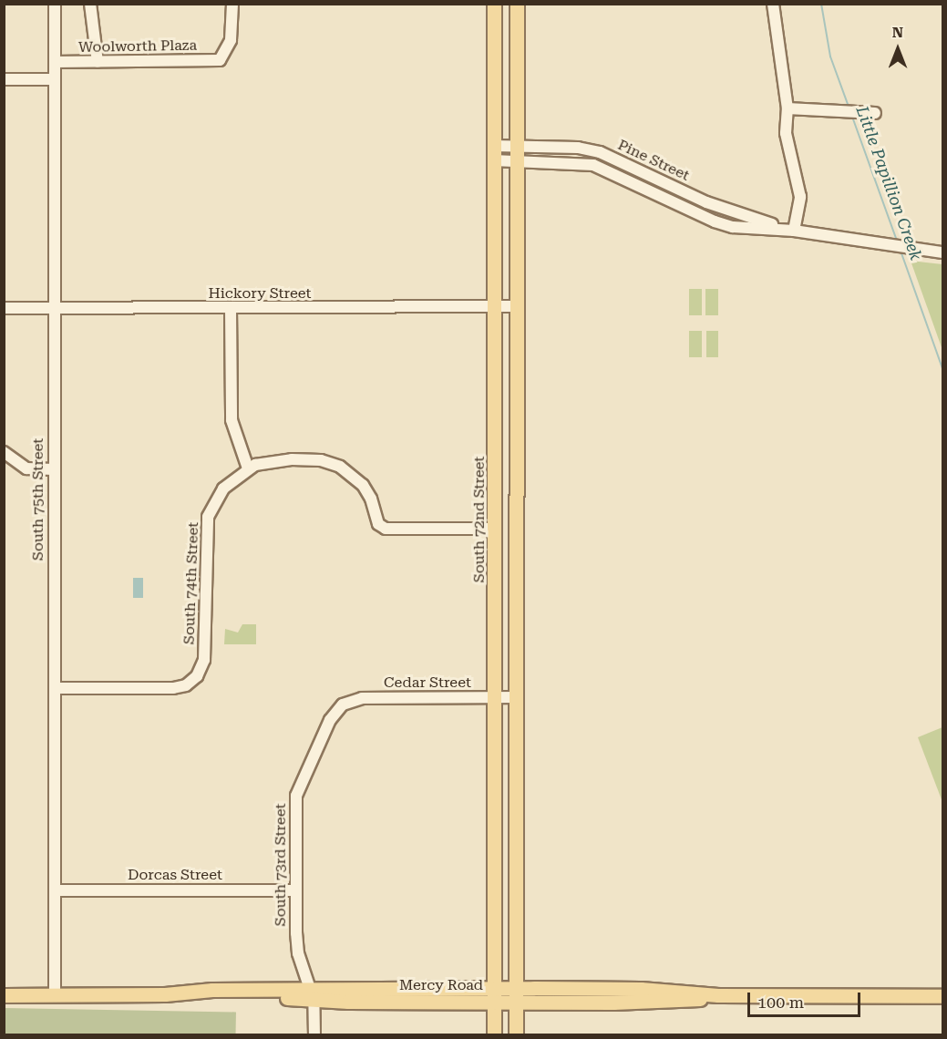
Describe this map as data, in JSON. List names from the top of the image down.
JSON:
{
  "streets": {
    "main road": ["South 72nd Street", "Mercy Road"],
    "street": [
      "Woolworth Plaza",
      "Pine Street",
      "Hickory Street",
      "South 75th Street",
      "South 74th Street",
      "Cedar Street",
      "South 73rd Street",
      "Dorcas Street"
    ]
  },
  "crossings": [
    ["Woolworth Plaza", "South 75th Street"],
    ["Pine Street", "South 72nd Street"],
    ["Hickory Street", "South 75th Street"],
    ["Hickory Street", "South 72nd Street"],
    ["South 75th Street", "South 74th Street"],
    ["South 75th Street", "Dorcas Street"],
    ["South 75th Street", "Mercy Road"],
    ["South 72nd Street", "Cedar Street"],
    ["South 72nd Street", "Mercy Road"],
    ["Cedar Street", "South 73rd Street"],
    ["South 73rd Street", "Dorcas Street"],
    ["South 73rd Street", "Mercy Road"]
  ],
  "water": ["Little Papillion Creek"],
  "scale_bar": "100 m",
  "north": "top"
}
